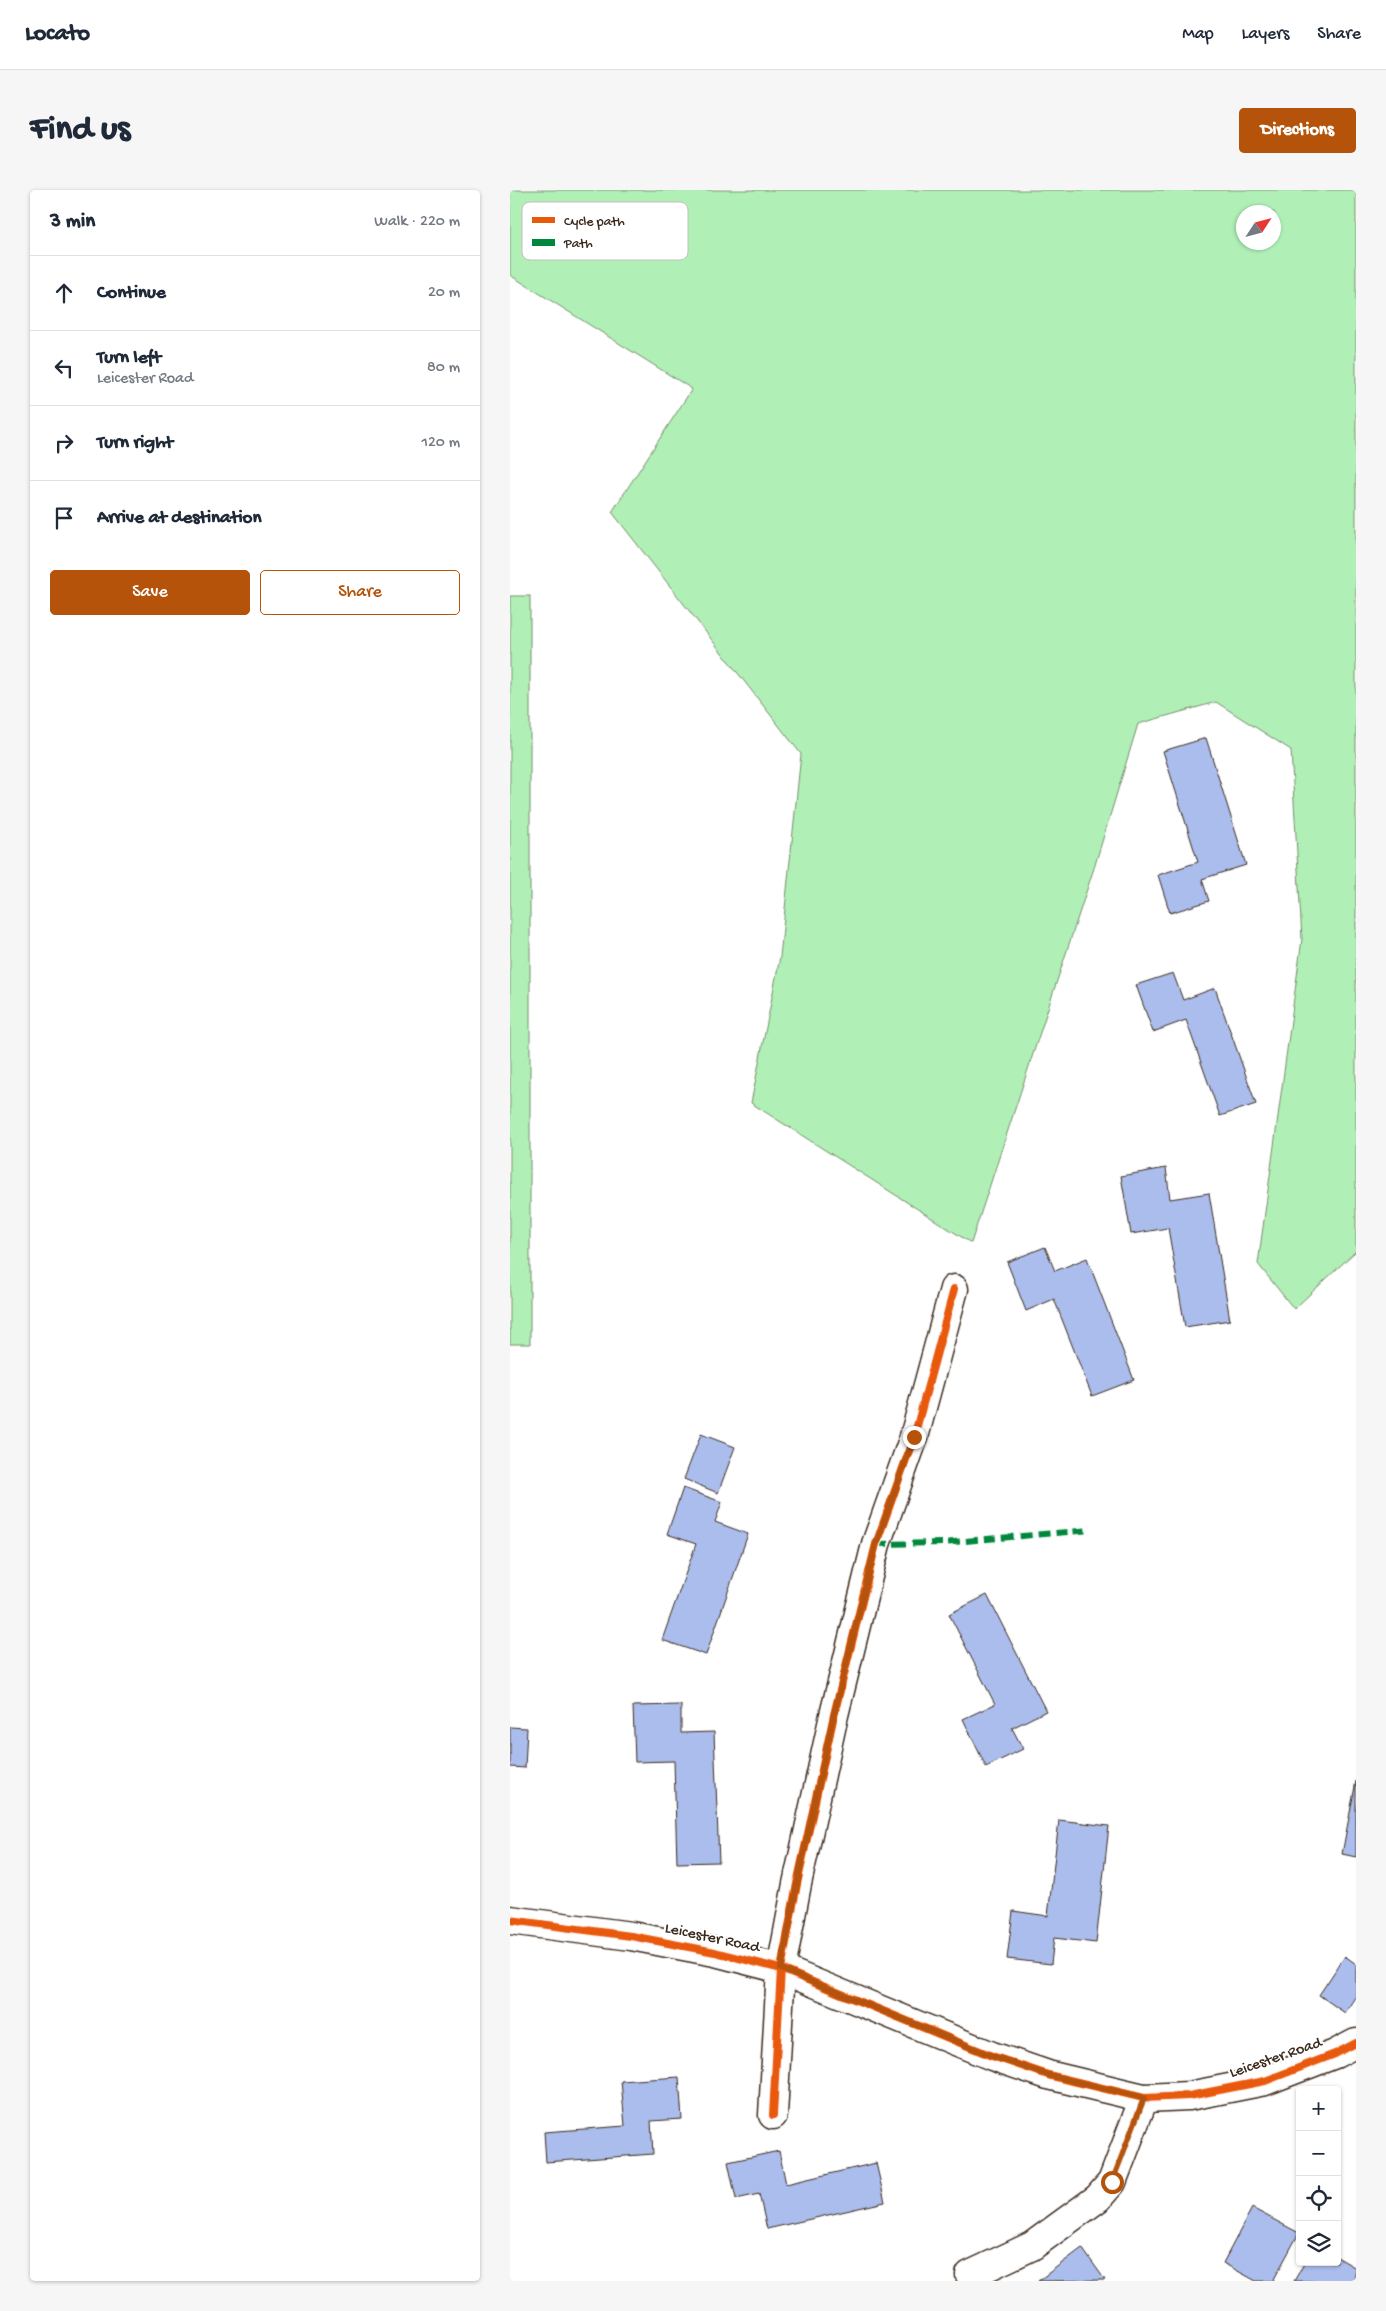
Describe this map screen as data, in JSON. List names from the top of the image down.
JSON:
{
  "streets": {
    "street": ["Leicester Road"]
  },
  "legend": ["Cycle path", "Path"],
  "north": "top right",
  "page": {
    "header": "Locato",
    "nav": ["Map", "Layers", "Share"],
    "buttons": [
      "Directions",
      ["Save", "Share"]
    ],
    "title": "Find us",
    "heading": ["3 min", "Walk · 220 m"],
    "list": [
      ["Continue", "20 m"],
      ["Turn left", "Leicester Road", "80 m"],
      ["Turn right", "120 m"],
      "Arrive at destination"
    ],
    "map_buttons": ["+", "−"]
  }
}
